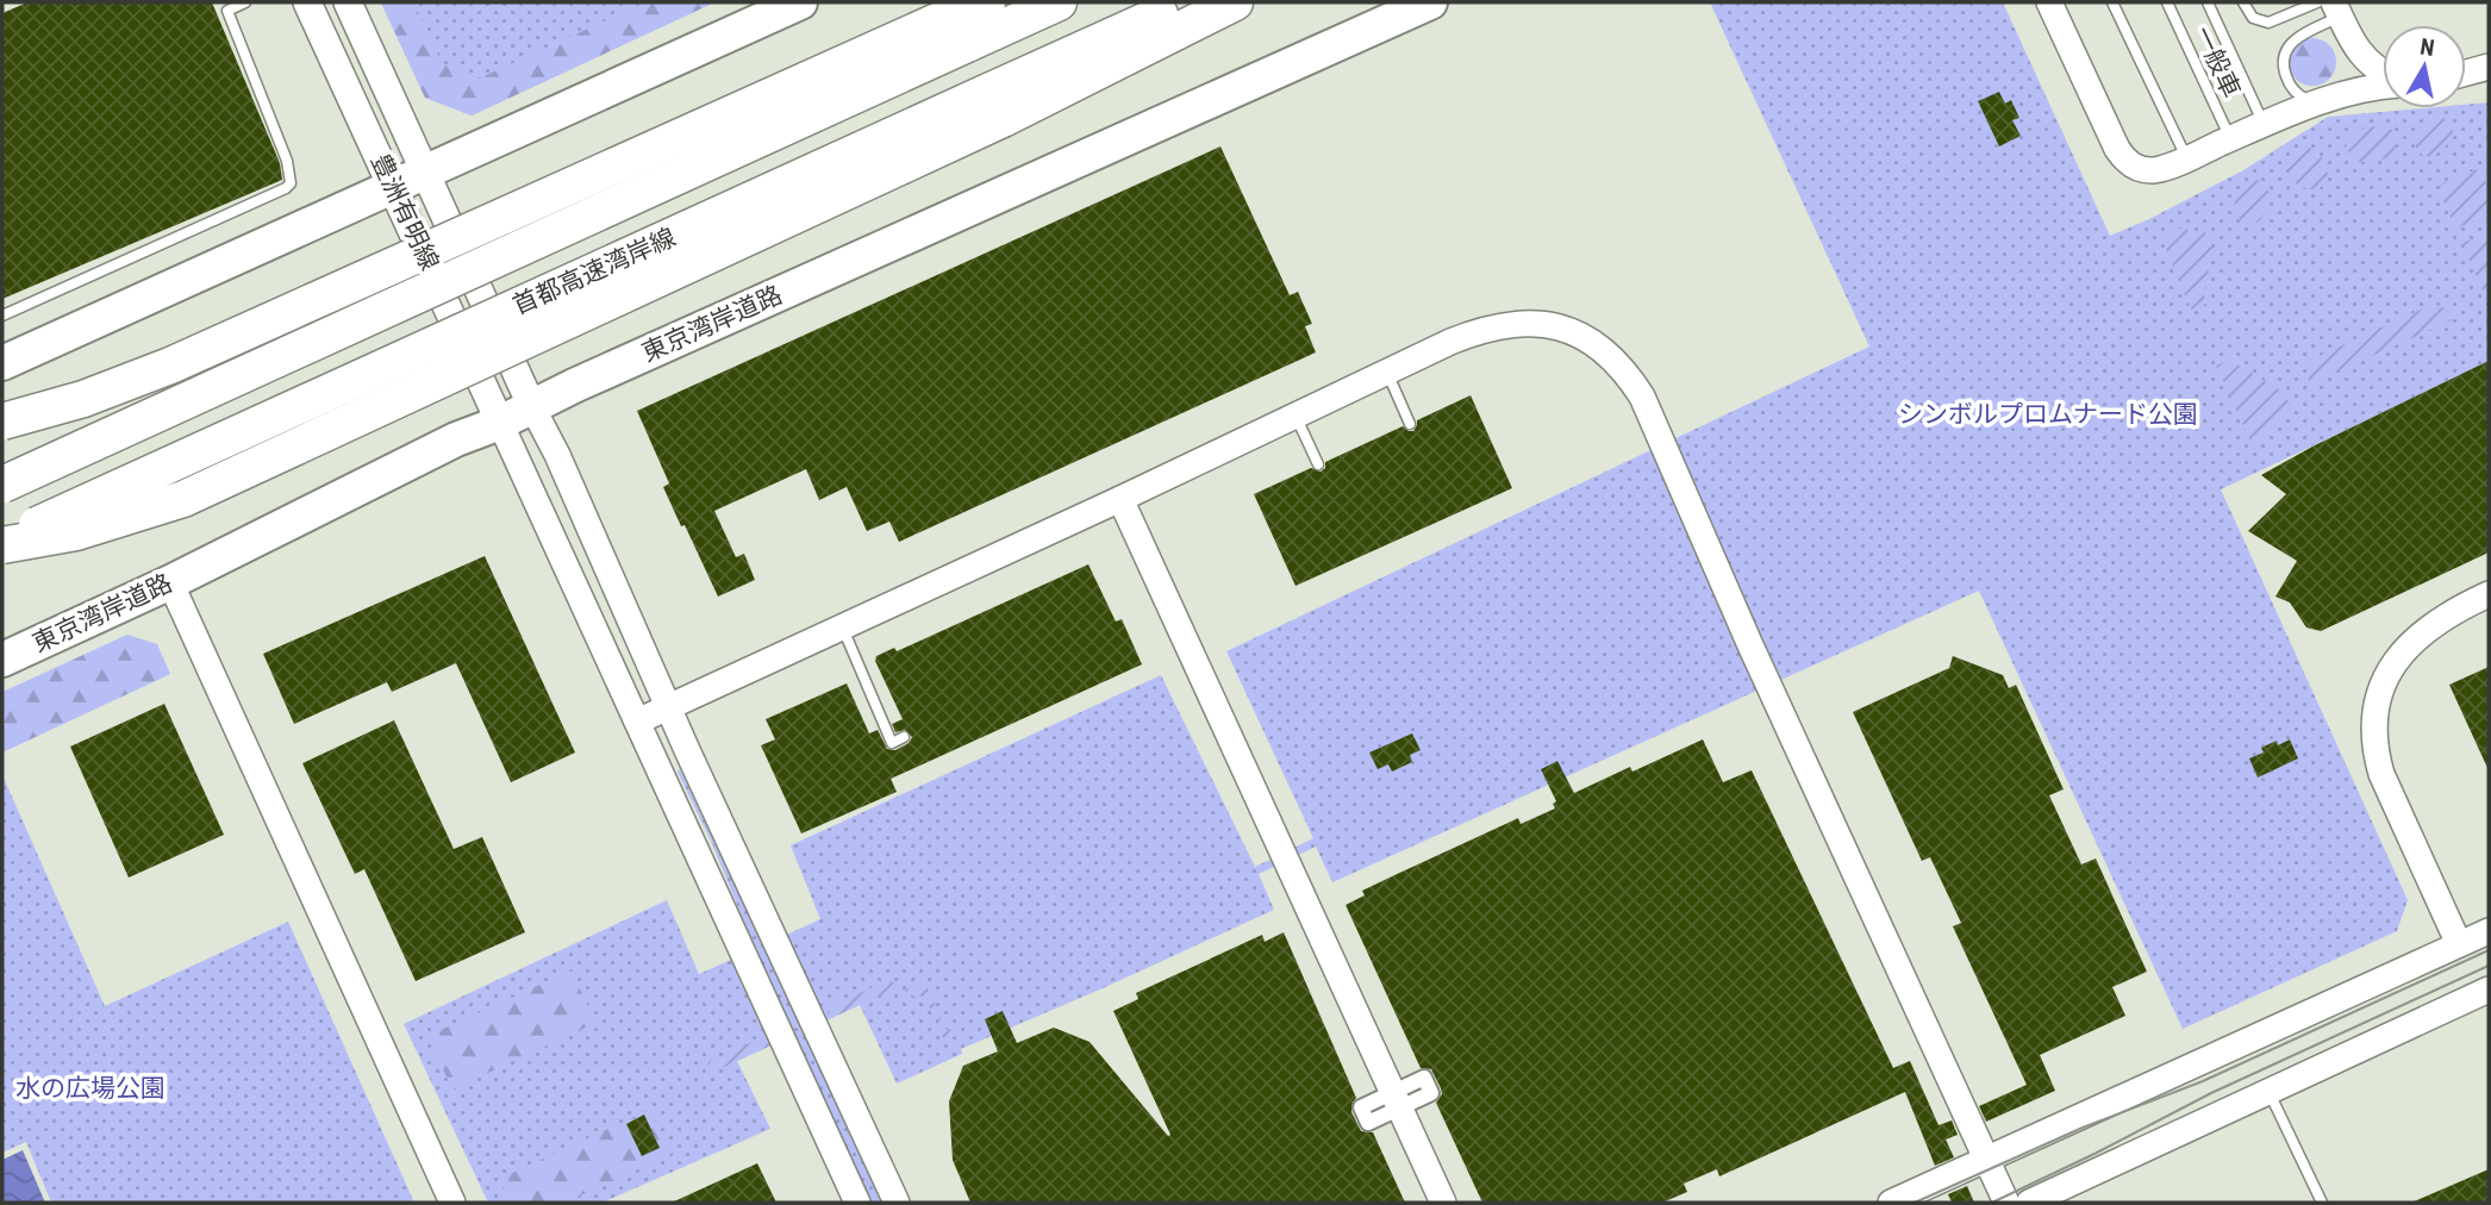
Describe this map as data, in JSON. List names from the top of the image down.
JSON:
{
  "streets": {
    "highway": ["首都高速湾岸線", "東京湾岸道路"],
    "main road": ["豊洲有明線"],
    "lane": ["一般車"]
  },
  "crossings": [
    ["豊洲有明線", "東京湾岸道路"]
  ],
  "parks": ["シンボルプロムナード公園", "水の広場公園"],
  "north": "top"
}
